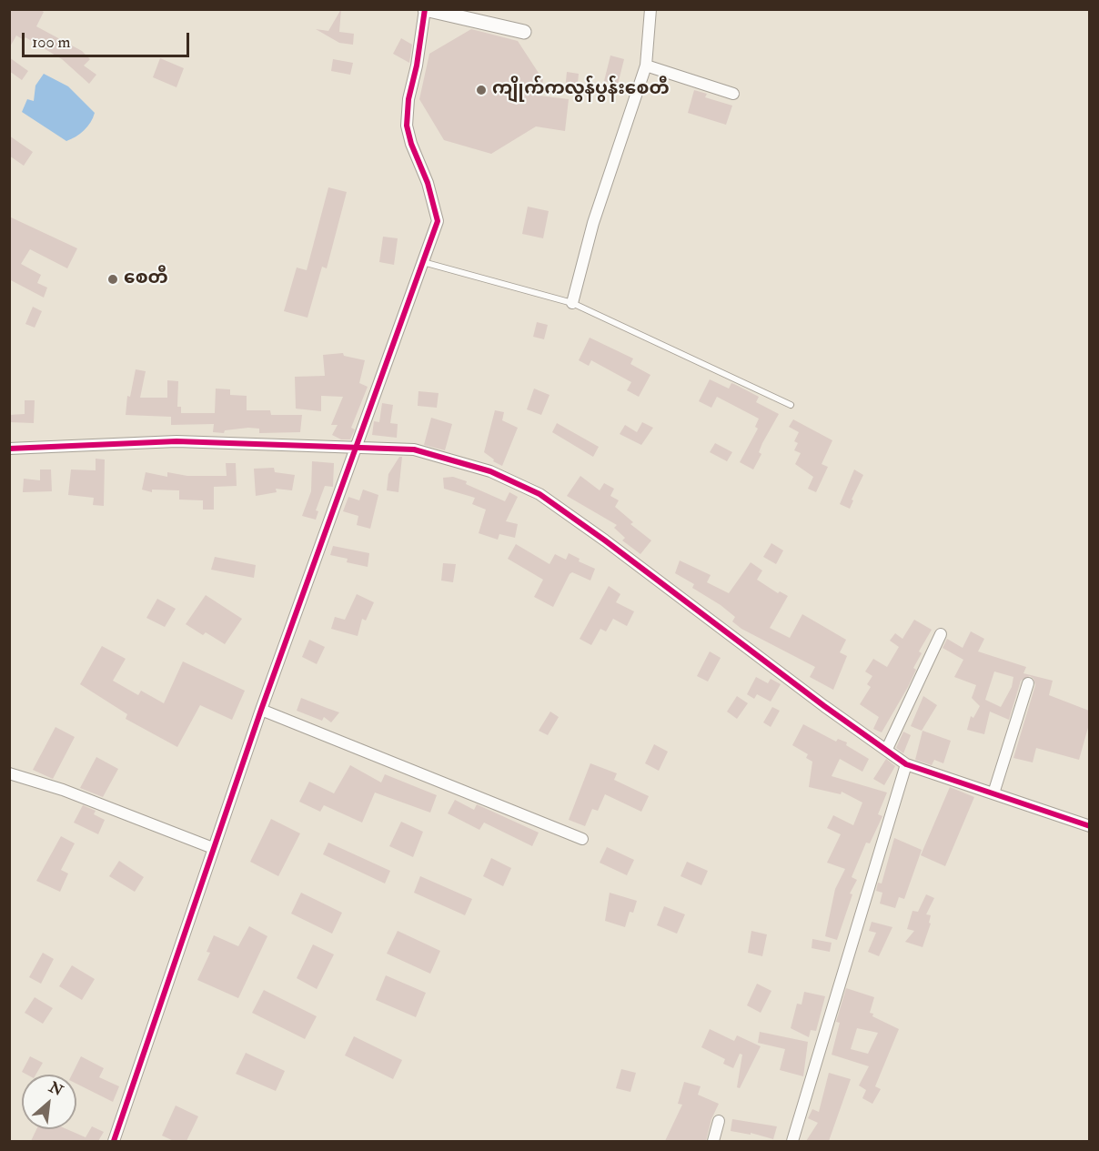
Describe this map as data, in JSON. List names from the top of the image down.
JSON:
{
  "places": ["ကျိုက်ကလွန်ပွန်းစေတီ", "စေတီ"],
  "scale_bar": "100 m",
  "north": "top right"
}
